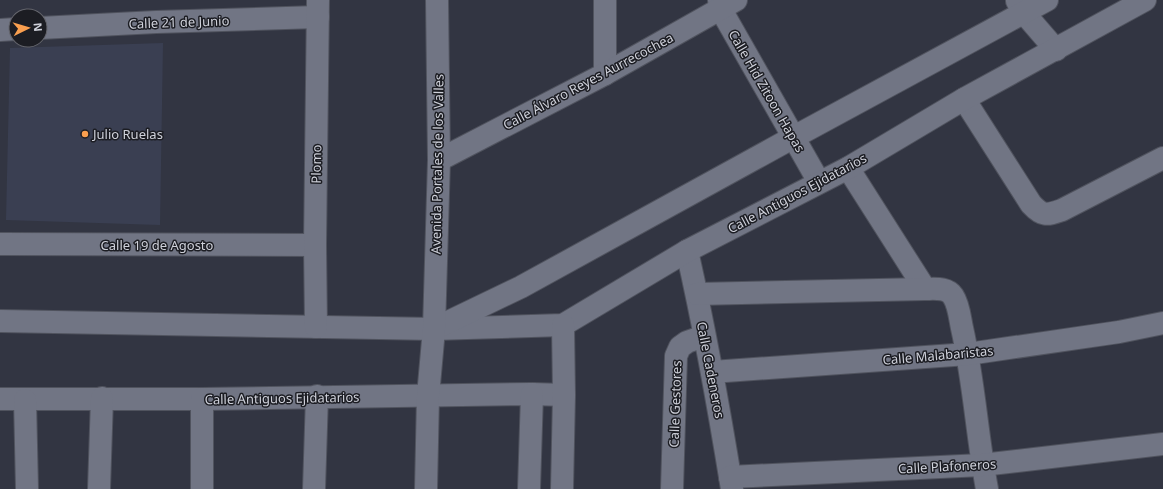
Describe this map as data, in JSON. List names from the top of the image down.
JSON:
{
  "streets": {
    "street": [
      "Calle 21 de Junio",
      "Calle Álvaro Reyes Aurrecochea",
      "Calle Hid Zitoon Hapas",
      "Plomo",
      "Avenida Portales de los Valles",
      "Calle Antiguos Ejidatarios",
      "Calle 19 de Agosto",
      "Calle Malabaristas",
      "Calle Cadeneros",
      "Calle Gestores",
      "Calle Plafoneros"
    ]
  },
  "crossings": [
    ["Calle 21 de Junio", "Plomo"],
    ["Calle Álvaro Reyes Aurrecochea", "Calle Hid Zitoon Hapas"],
    ["Calle Álvaro Reyes Aurrecochea", "Avenida Portales de los Valles"],
    ["Calle Hid Zitoon Hapas", "Calle Antiguos Ejidatarios"],
    ["Plomo", "Calle Antiguos Ejidatarios"],
    ["Plomo", "Calle 19 de Agosto"],
    ["Avenida Portales de los Valles", "Calle Antiguos Ejidatarios"],
    ["Calle Antiguos Ejidatarios", "Calle Cadeneros"],
    ["Calle Malabaristas", "Calle Cadeneros"],
    ["Calle Cadeneros", "Calle Gestores"],
    ["Calle Cadeneros", "Calle Plafoneros"]
  ],
  "places": ["Julio Ruelas"],
  "north": "right"
}
